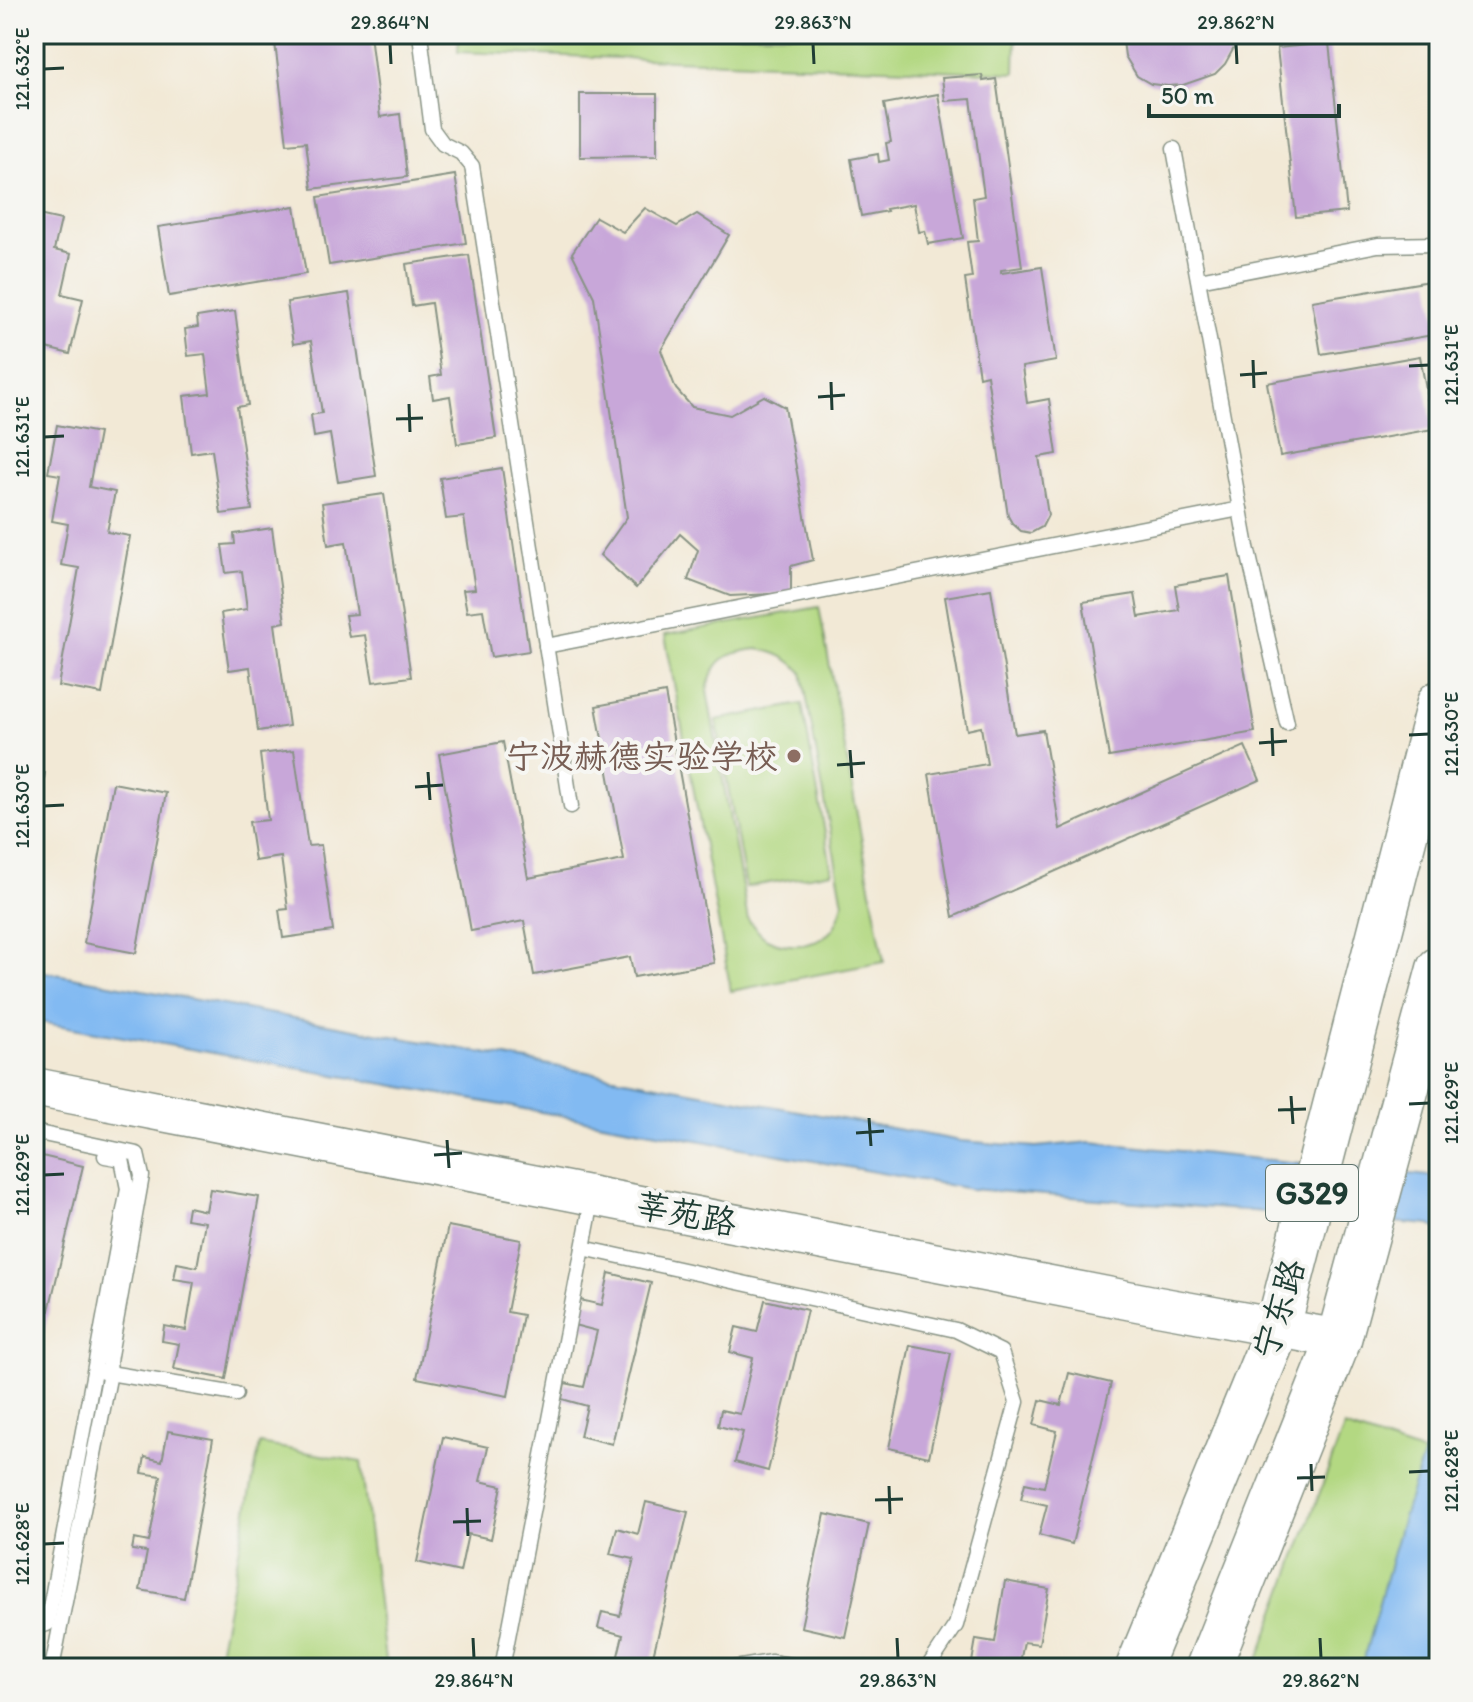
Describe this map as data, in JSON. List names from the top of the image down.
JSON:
{
  "streets": {
    "main road": ["G329", "宁东路"],
    "street": ["莘苑路"]
  },
  "crossings": [
    ["莘苑路", "宁东路"]
  ],
  "places": ["宁波赫德实验学校"],
  "scale_bar": "50 m",
  "coordinates": [
    "29.864°N",
    "29.863°N",
    "29.862°N",
    "121.632°E",
    "121.631°E",
    "121.630°E",
    "121.629°E",
    "121.628°E"
  ]
}
